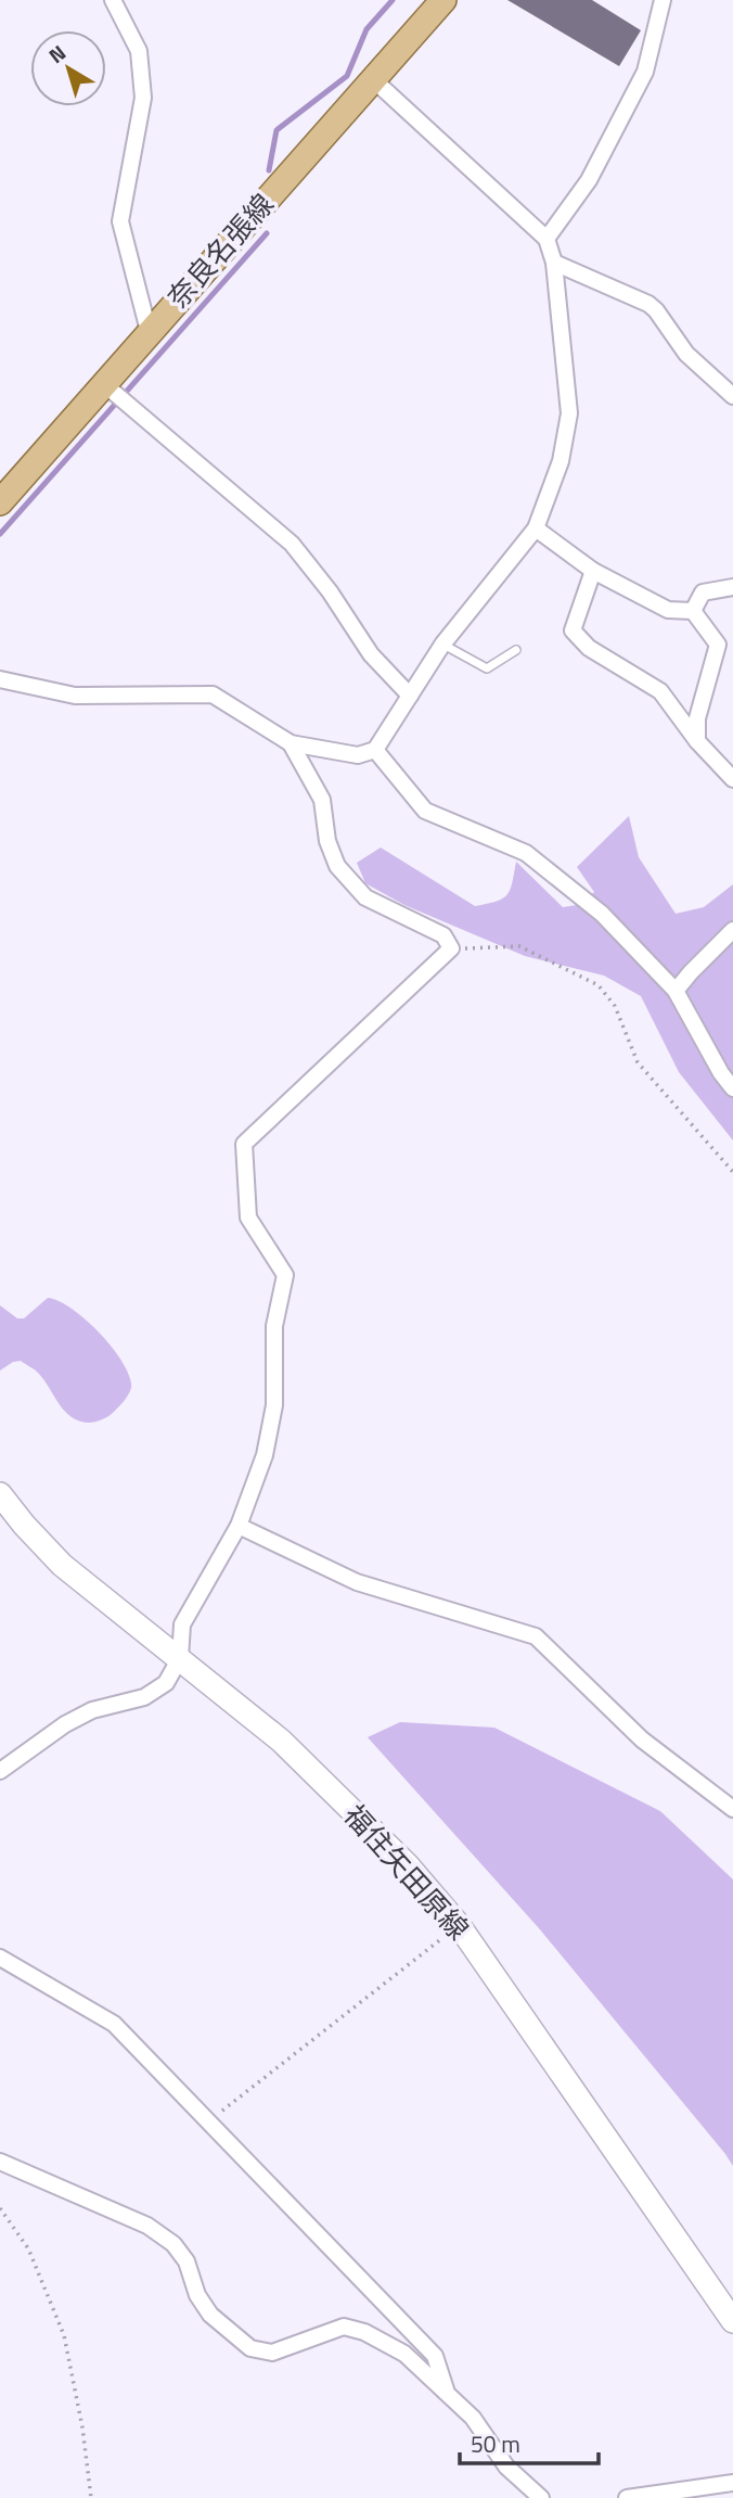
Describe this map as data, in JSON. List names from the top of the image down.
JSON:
{
  "streets": {
    "main road": ["奈良名張線", "福住矢田原線"]
  },
  "scale_bar": "50 m",
  "north": "top left"
}
